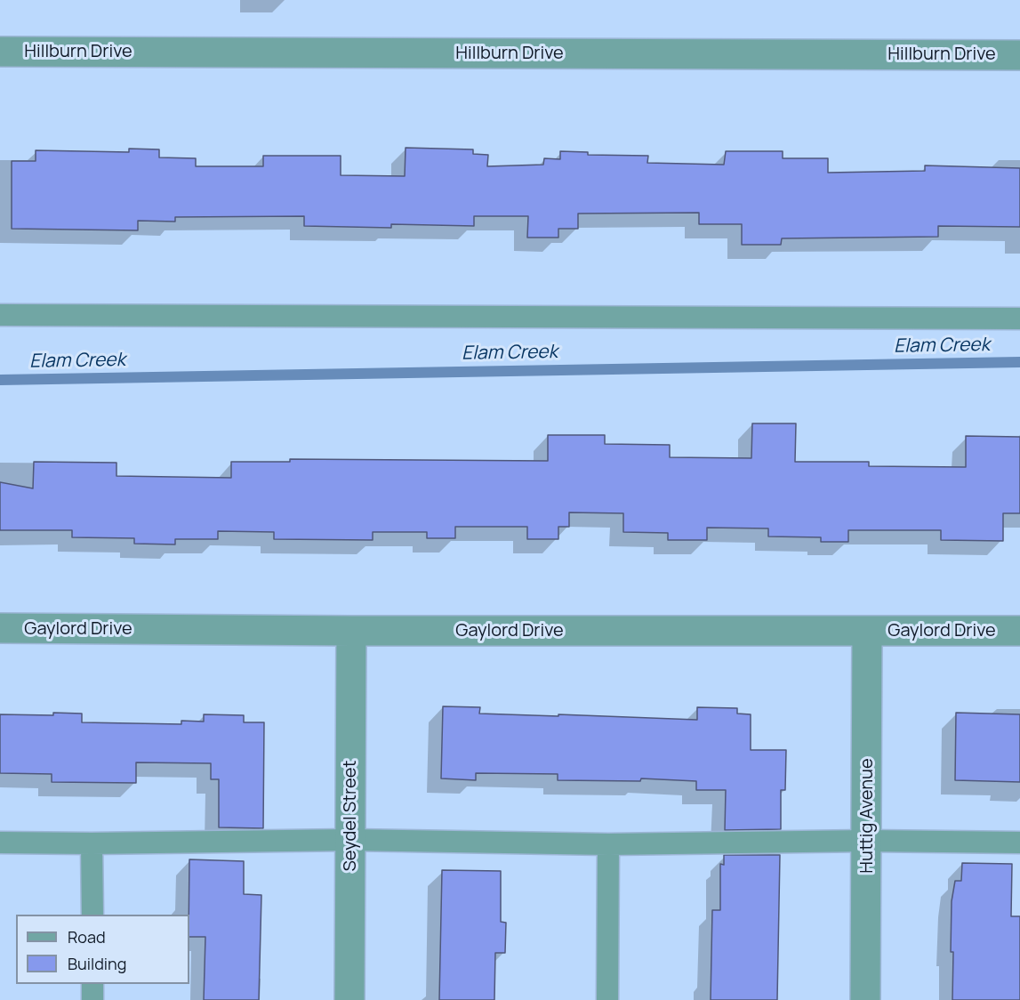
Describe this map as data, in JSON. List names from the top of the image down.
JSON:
{
  "streets": {
    "street": [
      "Hillburn Drive",
      "Gaylord Drive",
      "Seydel Street",
      "Huttig Avenue"
    ]
  },
  "crossings": [
    ["Gaylord Drive", "Seydel Street"],
    ["Gaylord Drive", "Huttig Avenue"]
  ],
  "water": ["Elam Creek"],
  "legend": ["Road", "Building"]
}
